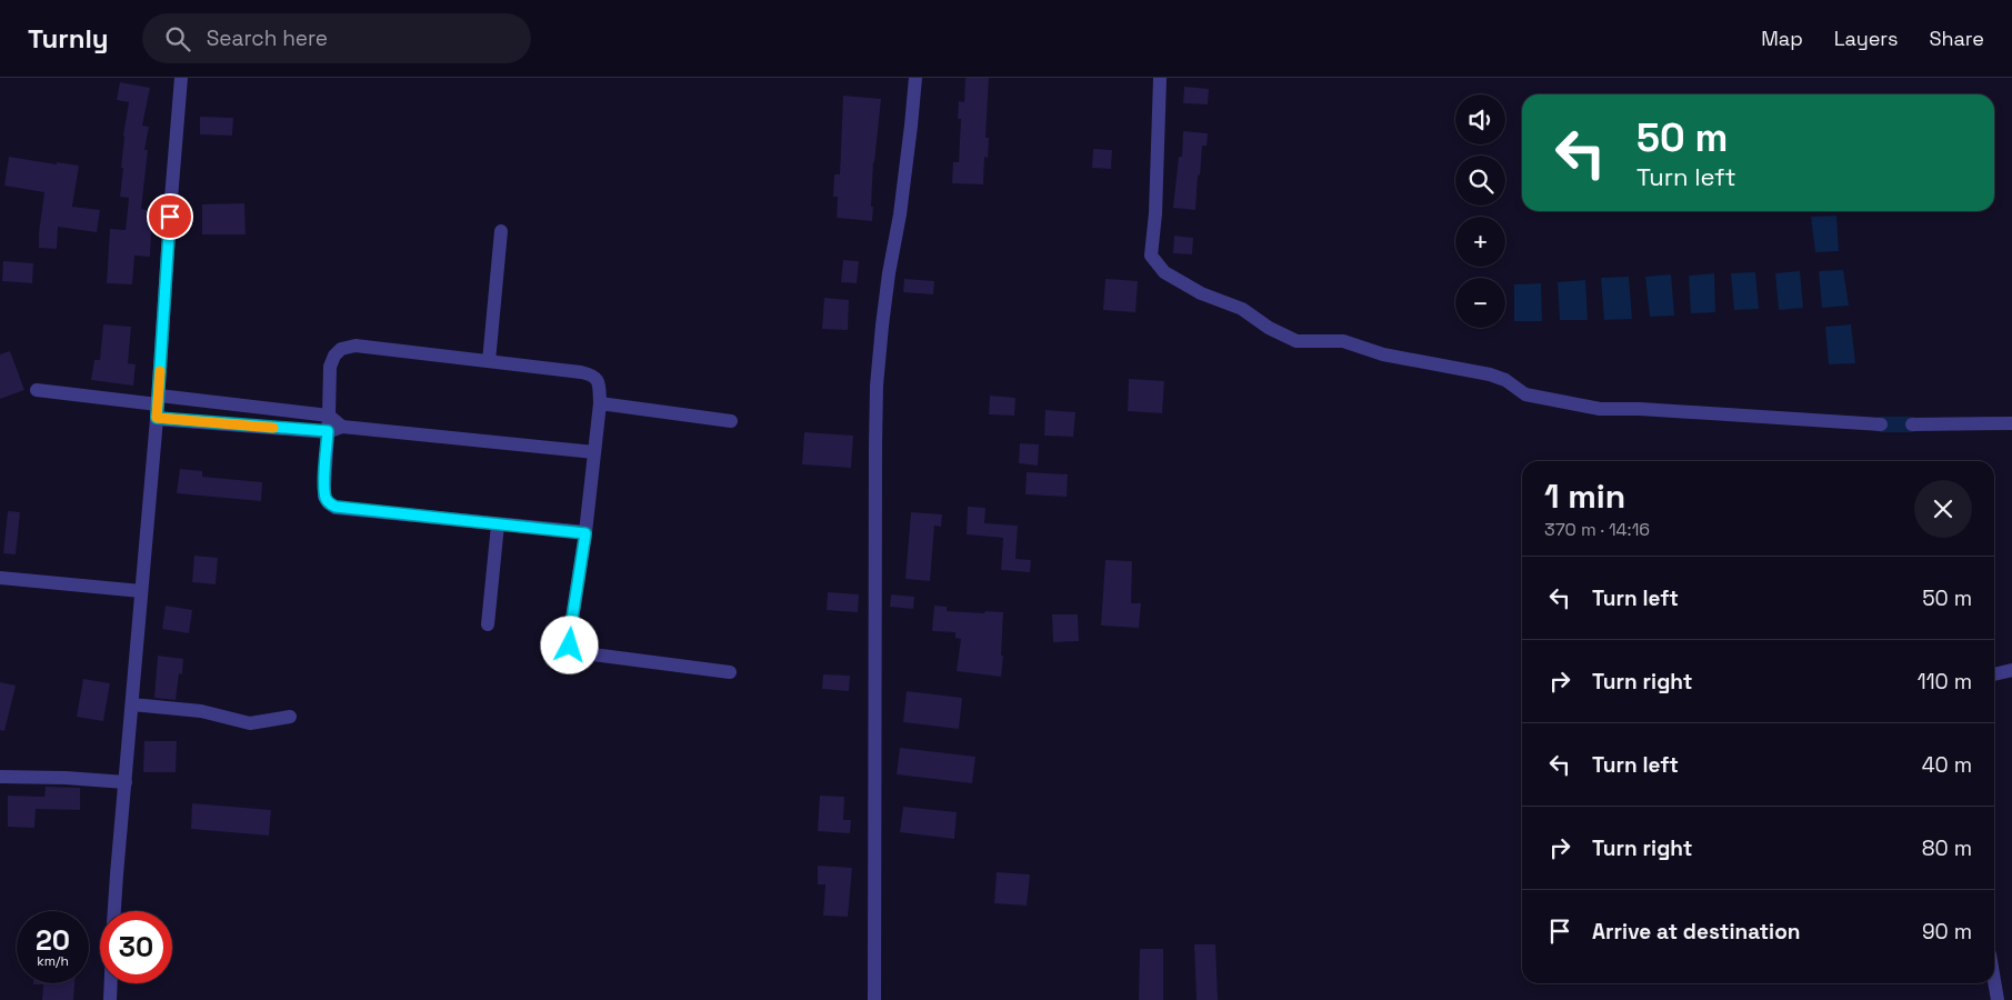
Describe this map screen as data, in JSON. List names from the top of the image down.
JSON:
{
  "page": {
    "header": "Turnly",
    "search": "Search here",
    "nav": ["Map", "Layers", "Share"],
    "map_buttons": ["+", "−"],
    "turn": ["50 m", "Turn left"],
    "heading": ["1 min", "370 m · 14:16"],
    "list": [
      {
        "name": "Turn left",
        "value": "50 m"
      },
      {
        "name": "Turn right",
        "value": "110 m"
      },
      {
        "name": "Turn left",
        "value": "40 m"
      },
      {
        "name": "Turn right",
        "value": "80 m"
      },
      {
        "name": "Arrive at destination",
        "value": "90 m"
      }
    ],
    "speed": "20 km/h",
    "limit": "30"
  }
}
